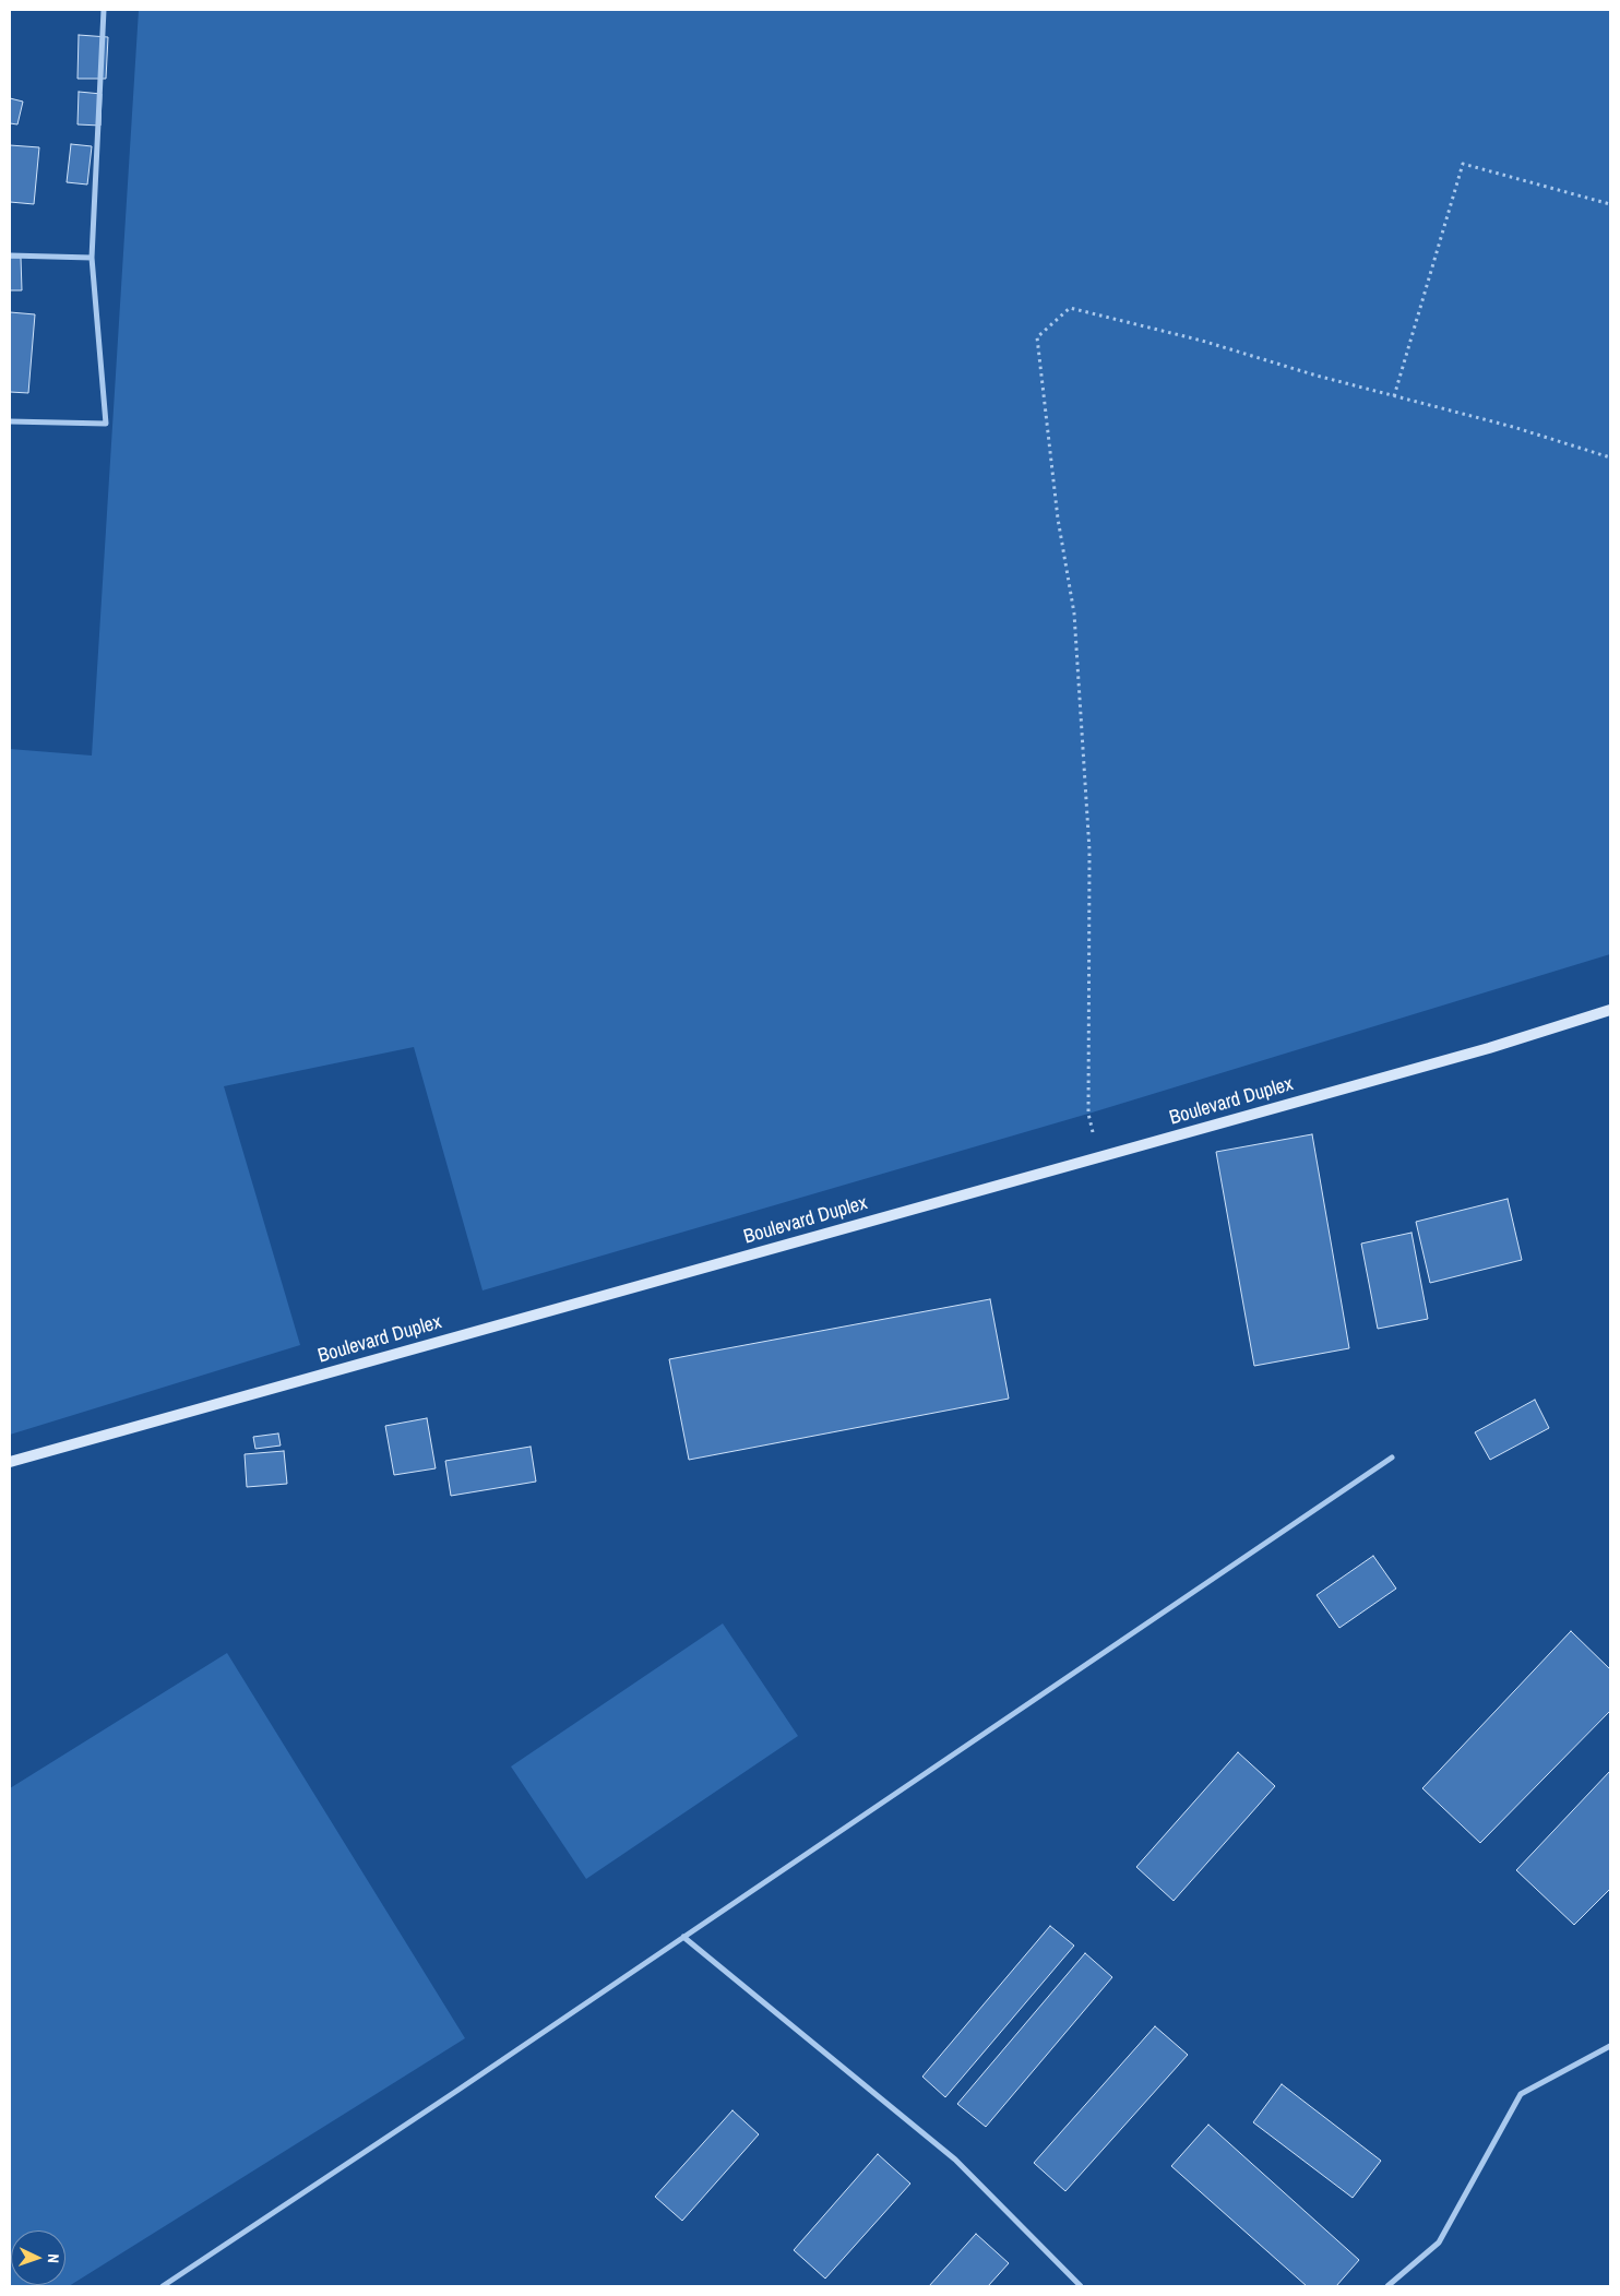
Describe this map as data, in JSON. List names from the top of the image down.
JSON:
{
  "streets": {
    "main road": ["Boulevard Duplex"]
  },
  "north": "right"
}
